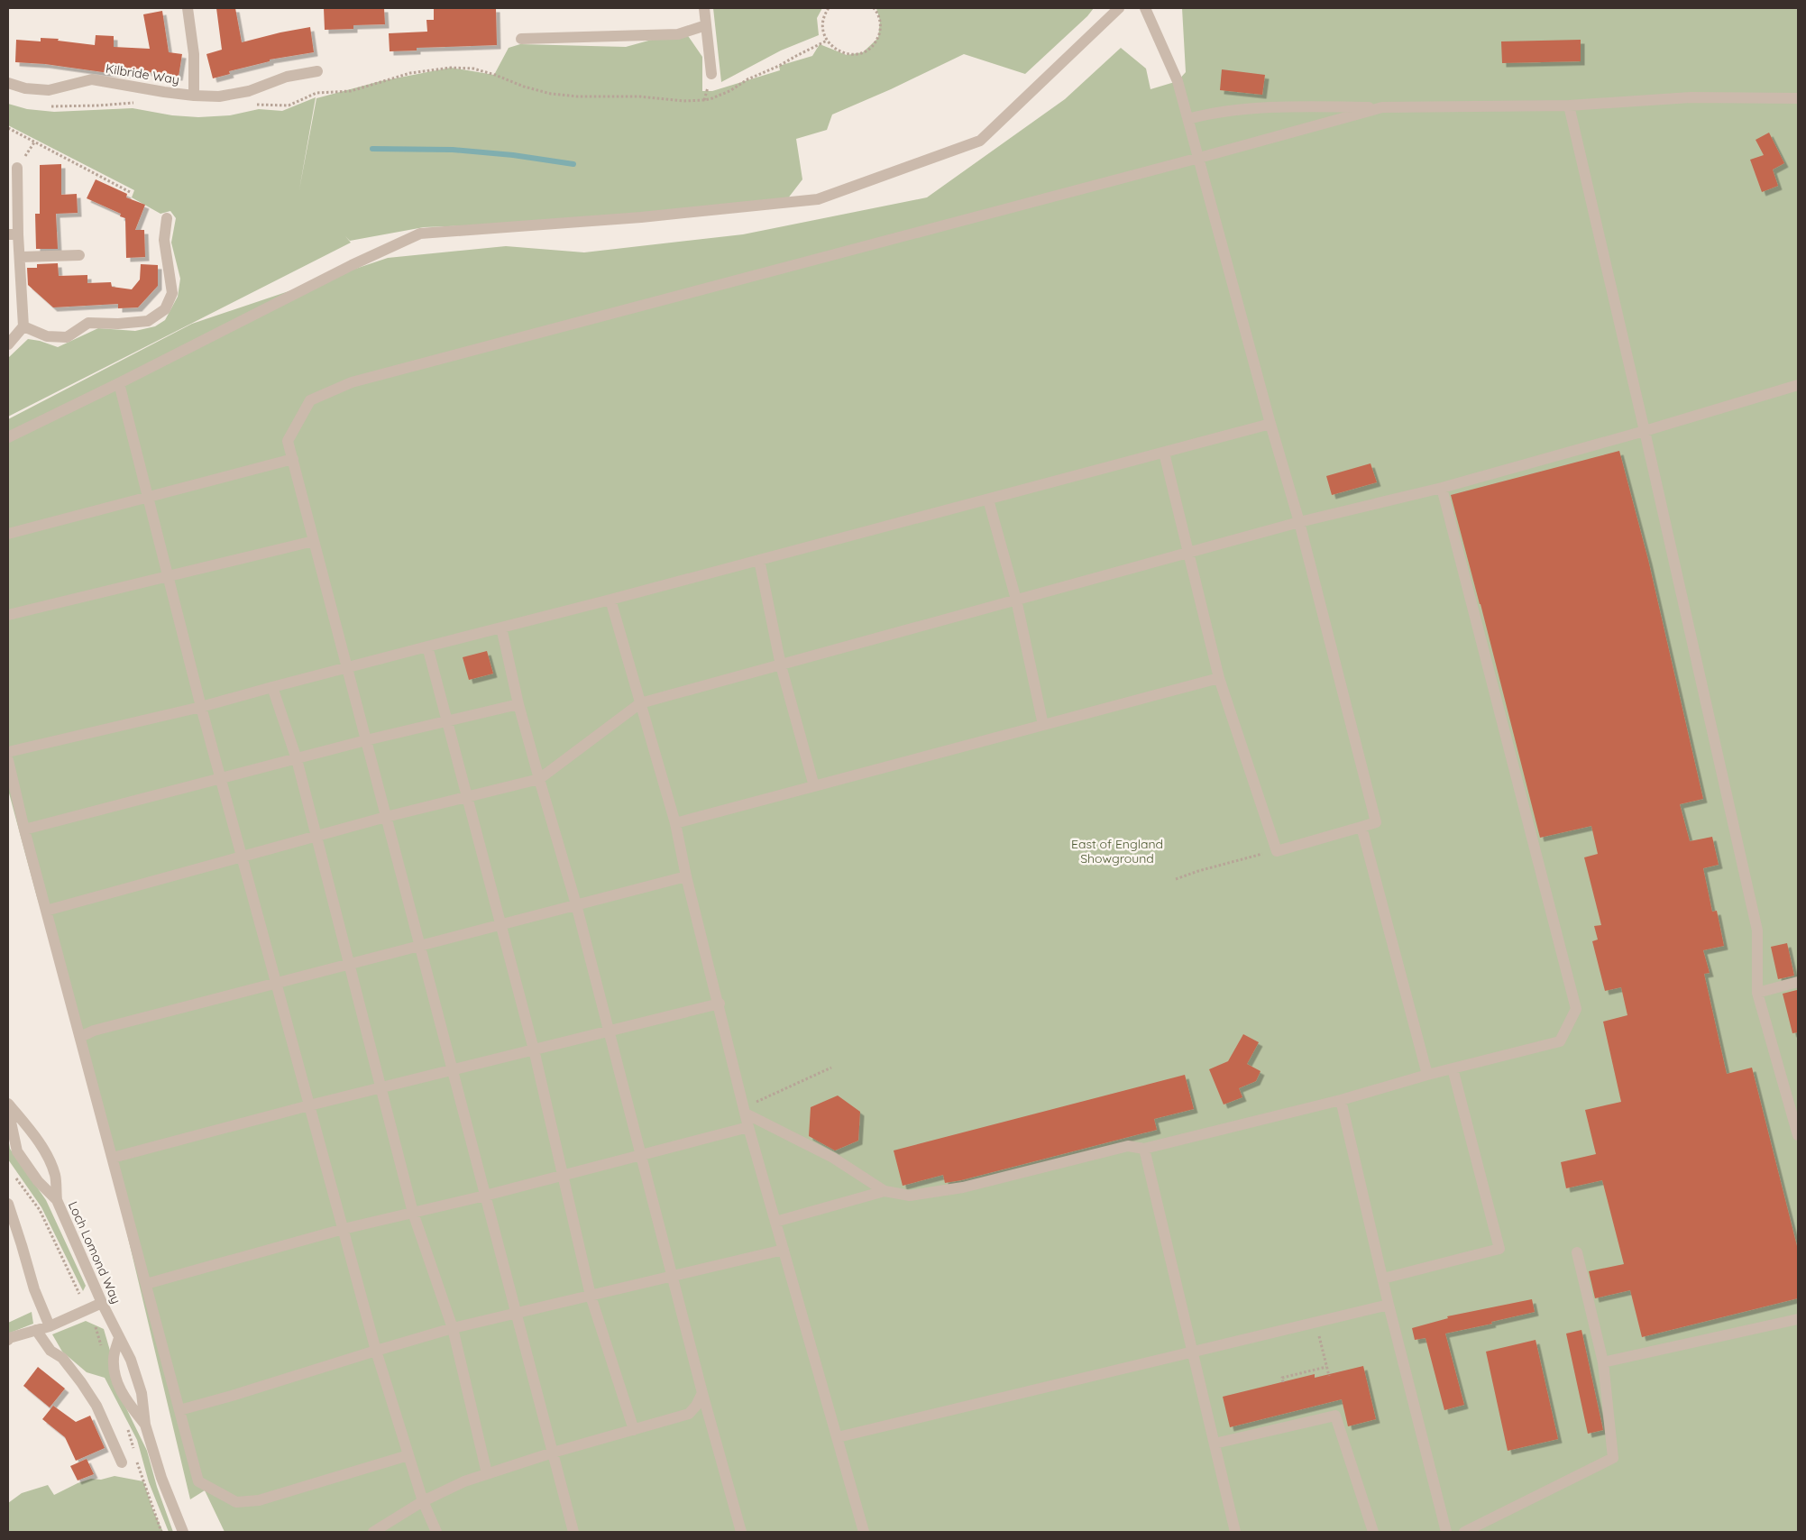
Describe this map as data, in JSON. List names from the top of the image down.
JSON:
{
  "streets": {
    "street": ["Kilbride Way", "Loch Lomond Way"]
  },
  "parks": ["East of England Showground"]
}
